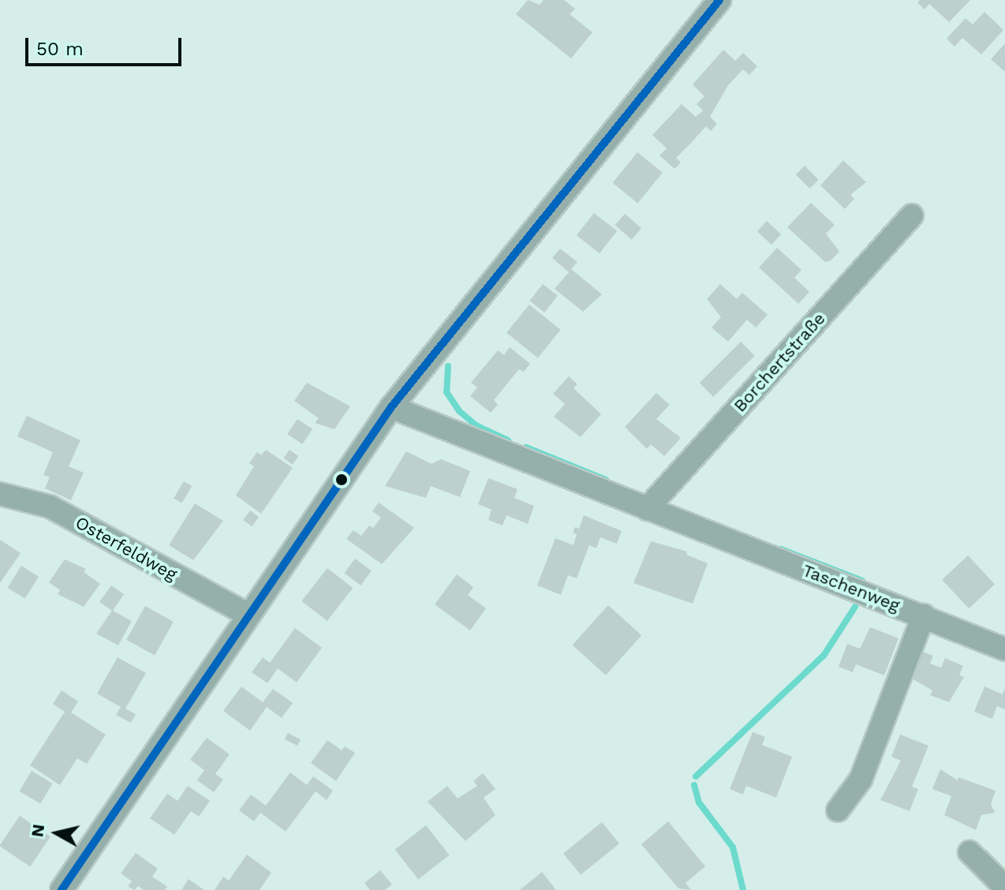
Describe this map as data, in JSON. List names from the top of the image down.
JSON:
{
  "streets": {
    "street": ["Borchertstraße", "Osterfeldweg", "Taschenweg"]
  },
  "crossings": [
    ["Borchertstraße", "Taschenweg"]
  ],
  "scale_bar": "50 m",
  "north": "left"
}
